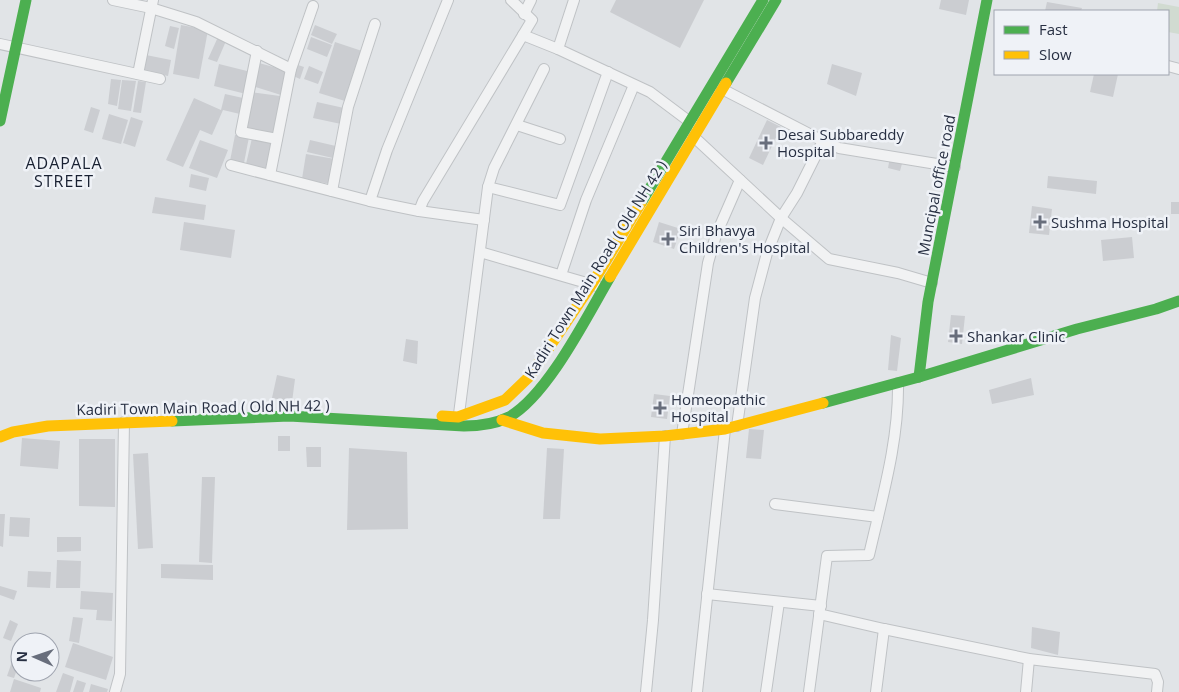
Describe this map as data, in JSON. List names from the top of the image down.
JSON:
{
  "streets": {
    "main road": ["Muncipal office road", "Kadiri Town Main Road ( Old NH 42 )"]
  },
  "districts": ["ADAPALA STREET"],
  "places": {
    "health": [
      "Desai Subbareddy Hospital",
      "Sushma Hospital",
      "Siri Bhavya Children's Hospital",
      "Shankar Clinic",
      "Homeopathic Hospital"
    ]
  },
  "legend": ["Fast", "Slow"],
  "north": "left"
}
